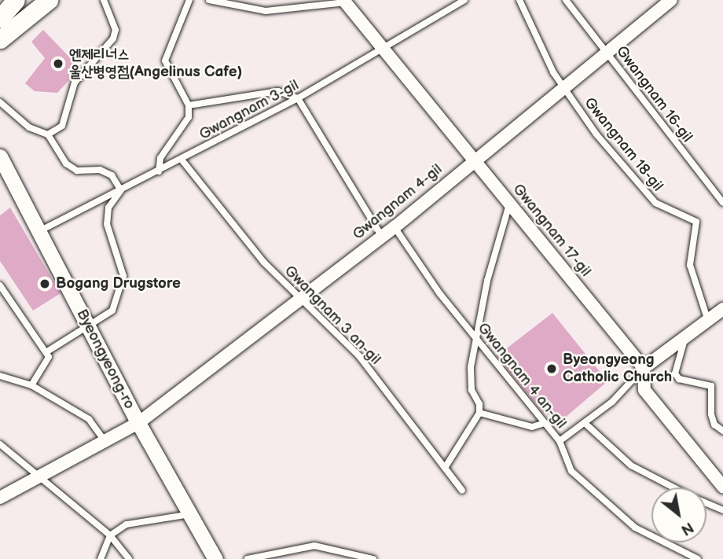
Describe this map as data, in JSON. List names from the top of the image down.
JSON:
{
  "streets": {
    "street": ["Gwangnam 4-gil", "Gwangnam 17-gil", "Byeongyeong-ro"],
    "lane": [
      "Gwangnam 16-gil",
      "Gwangnam 3-gil",
      "Gwangnam 18-gil",
      "Gwangnam 3 an-gil",
      "Gwangnam 4 an-gil"
    ]
  },
  "crossings": [
    ["Gwangnam 16-gil", "Gwangnam 4-gil"],
    ["Gwangnam 3-gil", "Gwangnam 17-gil"],
    ["Gwangnam 3-gil", "Gwangnam 3 an-gil"],
    ["Gwangnam 3-gil", "Byeongyeong-ro"],
    ["Gwangnam 18-gil", "Gwangnam 4-gil"],
    ["Gwangnam 4-gil", "Gwangnam 17-gil"],
    ["Gwangnam 4-gil", "Gwangnam 3 an-gil"],
    ["Gwangnam 4-gil", "Byeongyeong-ro"],
    ["Gwangnam 4-gil", "Gwangnam 4 an-gil"]
  ],
  "places": ["엔제리너스 울산병영점(Angelinus Cafe)", "Bogang Drugstore", "Byeongyeong Catholic Church"],
  "north": "bottom right"
}
